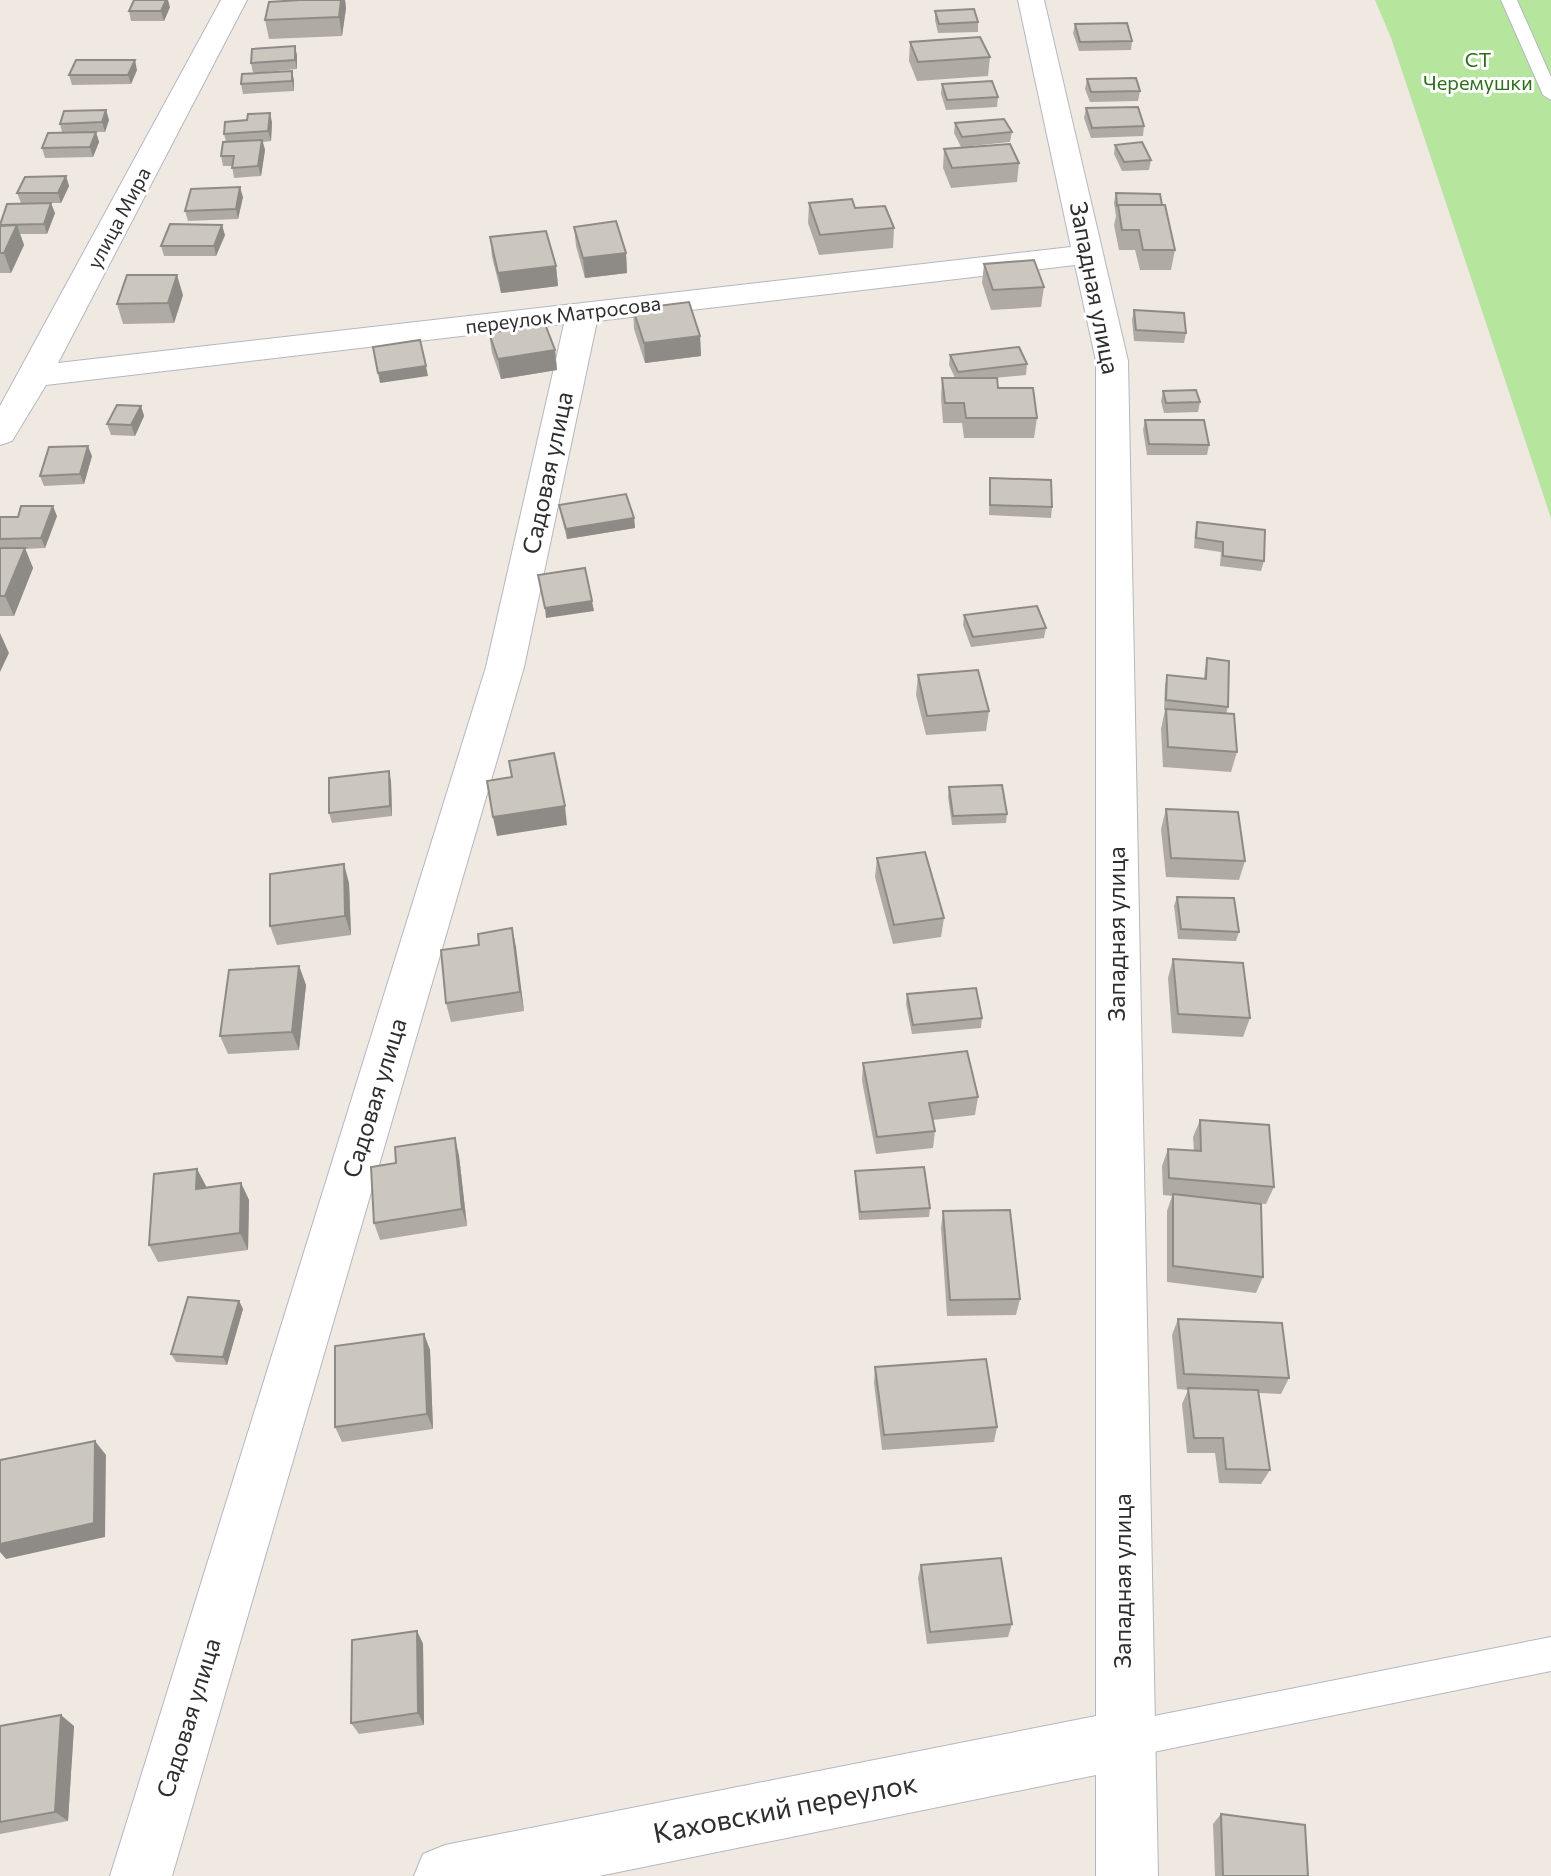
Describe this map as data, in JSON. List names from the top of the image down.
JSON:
{
  "streets": {
    "street": [
      "улица Мира",
      "Западная улица",
      "переулок Матросова",
      "Садовая улица",
      "Каховский переулок"
    ]
  },
  "crossings": [
    ["улица Мира", "переулок Матросова"],
    ["Западная улица", "переулок Матросова"],
    ["Западная улица", "Каховский переулок"],
    ["переулок Матросова", "Садовая улица"]
  ],
  "parks": ["СТ Черемушки"]
}
